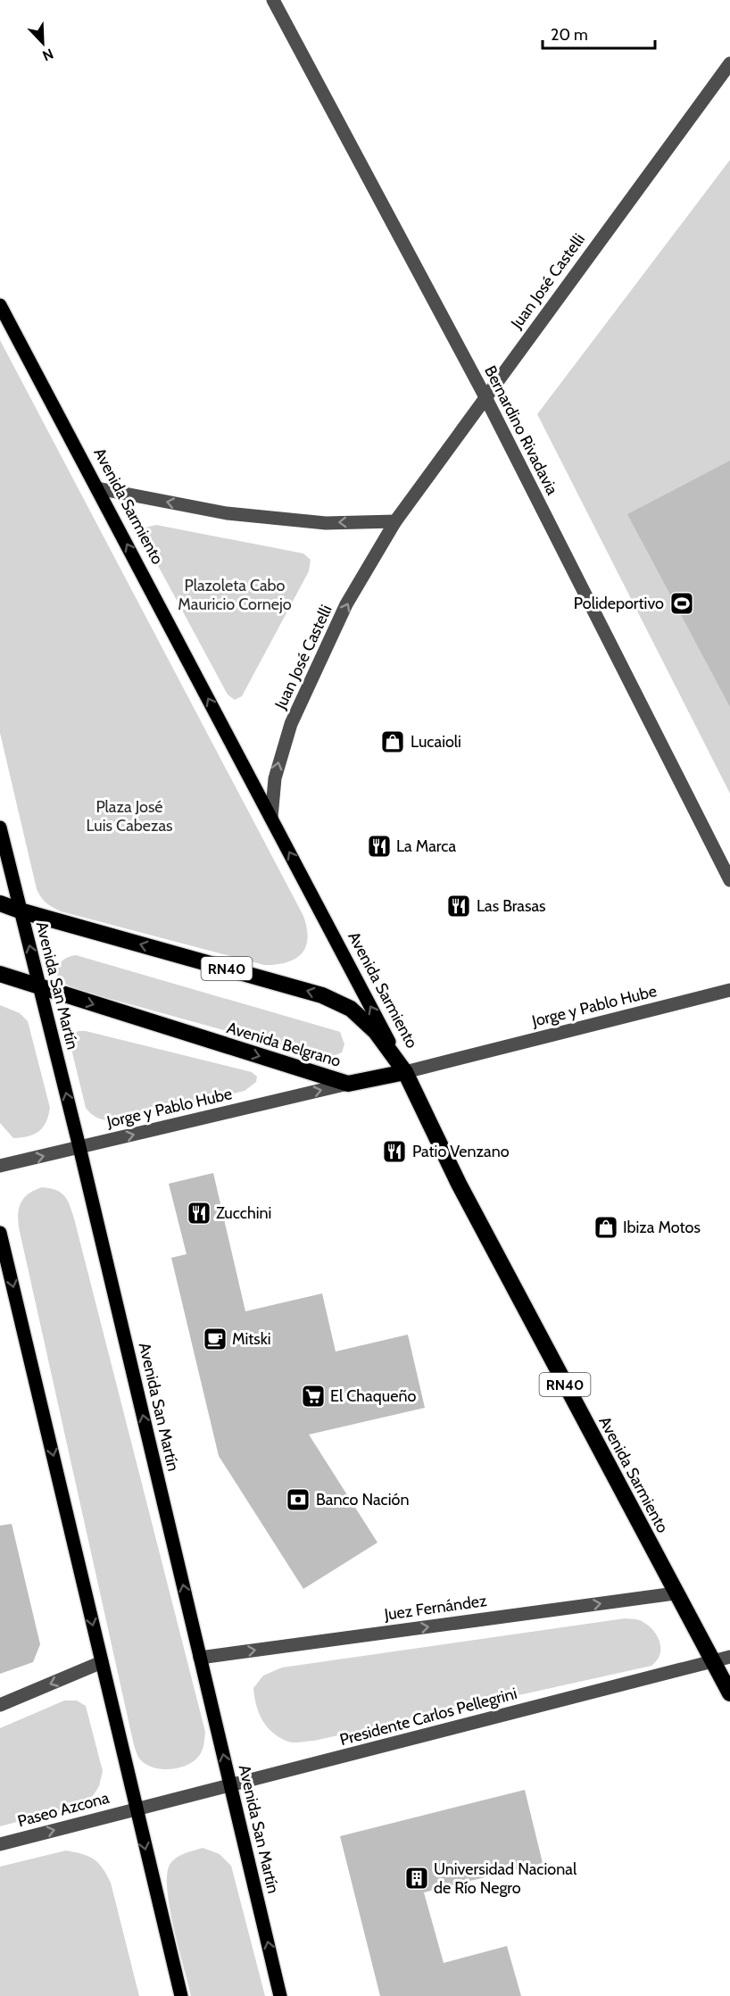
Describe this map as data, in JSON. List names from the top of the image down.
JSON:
{
  "streets": {
    "highway": ["Avenida Sarmiento", "RN40", "Avenida Belgrano"],
    "main road": ["Avenida San Martín"],
    "street": [
      "Juan José Castelli",
      "Bernardino Rivadavia",
      "Jorge y Pablo Hube",
      "Juez Fernández",
      "Presidente Carlos Pellegrini",
      "Paseo Azcona"
    ]
  },
  "crossings": [
    ["Juan José Castelli", "Bernardino Rivadavia"],
    ["Juan José Castelli", "Avenida Sarmiento"],
    ["Avenida Sarmiento", "RN40"],
    ["Avenida Sarmiento", "Jorge y Pablo Hube"],
    ["Avenida Sarmiento", "Avenida Belgrano"],
    ["Avenida Sarmiento", "Juez Fernández"],
    ["Avenida Sarmiento", "Presidente Carlos Pellegrini"],
    ["RN40", "Avenida San Martín"],
    ["RN40", "Jorge y Pablo Hube"],
    ["RN40", "Avenida Belgrano"],
    ["Avenida San Martín", "Jorge y Pablo Hube"],
    ["Avenida San Martín", "Avenida Belgrano"],
    ["Avenida San Martín", "Juez Fernández"],
    ["Avenida San Martín", "Presidente Carlos Pellegrini"],
    ["Jorge y Pablo Hube", "Avenida Belgrano"],
    ["Presidente Carlos Pellegrini", "Paseo Azcona"]
  ],
  "one_way": [
    "Juan José Castelli",
    "Avenida Sarmiento",
    "Jorge y Pablo Hube",
    "Juez Fernández",
    "Paseo Azcona"
  ],
  "parks": ["Plazoleta Cabo Mauricio Cornejo", "Plaza José Luis Cabezas"],
  "places": {
    "sports": ["Polideportivo"],
    "shop": ["Lucaioli", "Ibiza Motos"],
    "restaurant": [
      "La Marca",
      "Las Brasas",
      "Patio Venzano",
      "Zucchini"
    ],
    "cafe": ["Mitski"],
    "supermarket": ["El Chaqueño"],
    "bank": ["Banco Nación"],
    "building": ["Universidad Nacional de Río Negro"]
  },
  "scale_bar": "20 m",
  "north": "bottom right"
}
